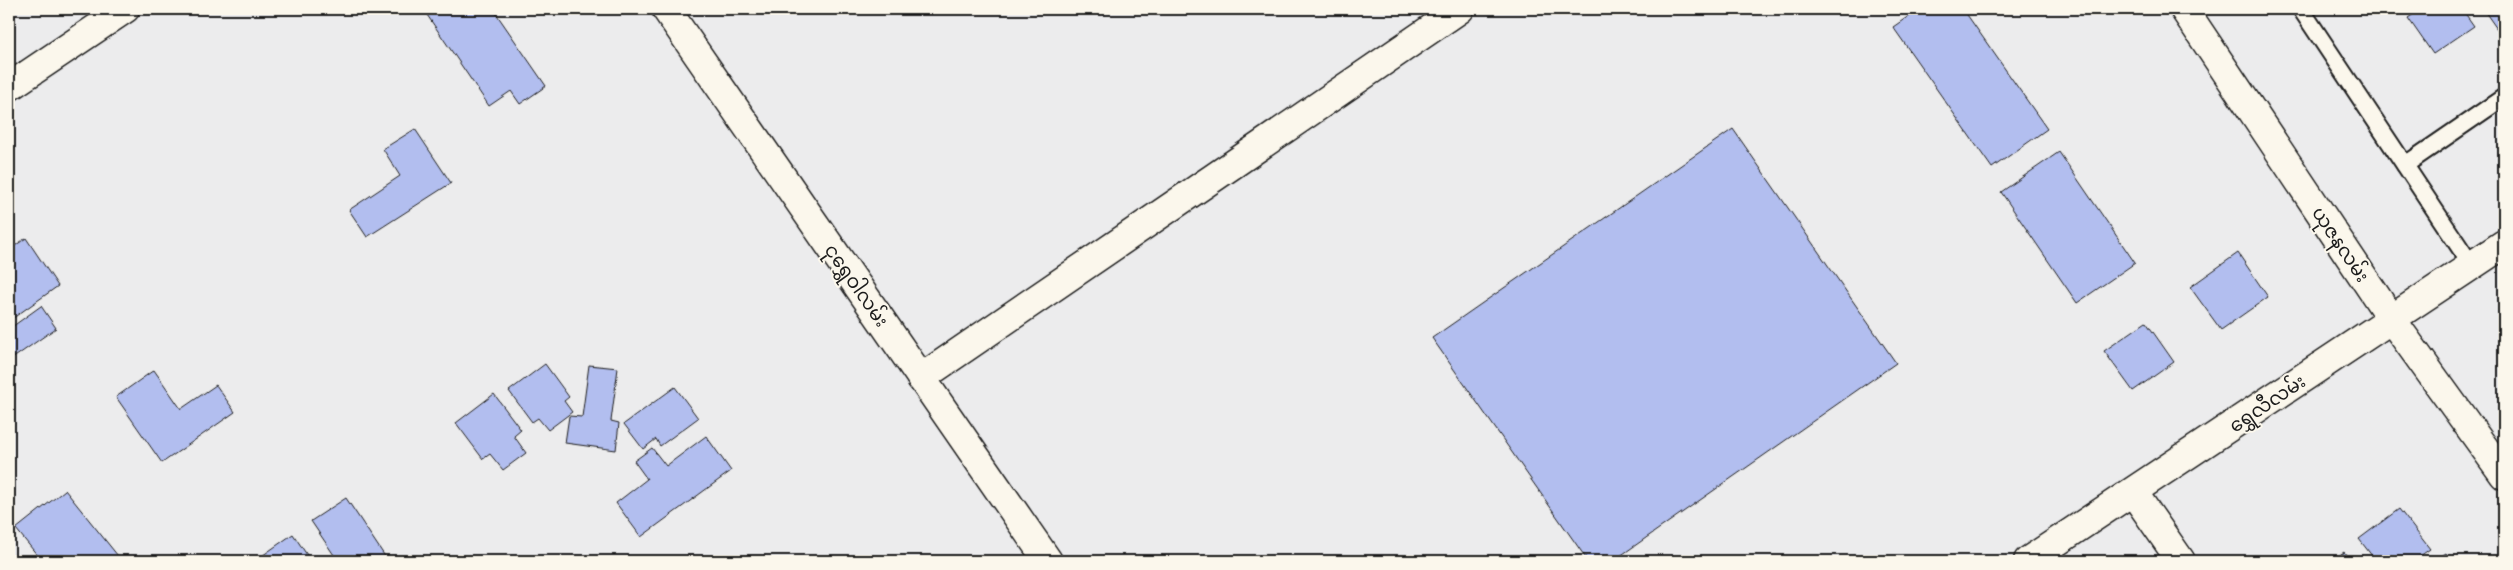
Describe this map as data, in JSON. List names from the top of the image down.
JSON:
{
  "streets": {
    "street": ["ယုဇနလမ်း", "ငုရွှေဝါလမ်း", "ရွှေလီလမ်း"]
  },
  "crossings": [
    ["ယုဇနလမ်း", "ရွှေလီလမ်း"]
  ]
}
